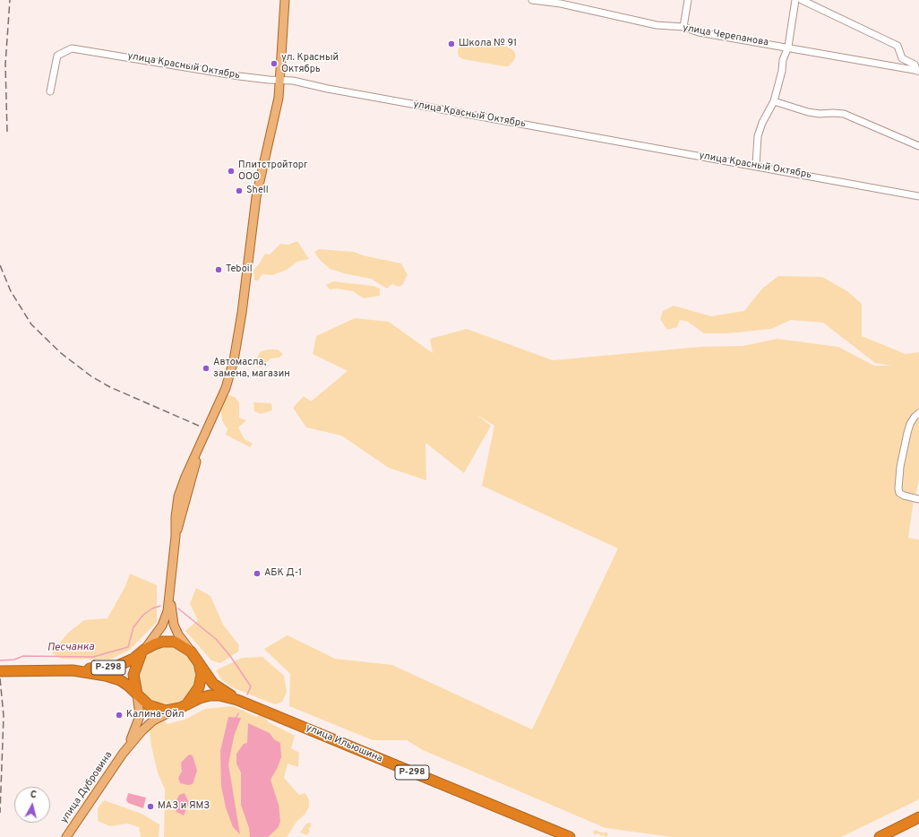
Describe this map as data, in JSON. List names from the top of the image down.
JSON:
{
  "streets": {
    "highway": ["Р-298", "улица Ильюшина"],
    "main road": ["улица Дубровина"],
    "street": ["улица Черепанова", "улица Красный Октябрь"]
  },
  "crossings": [
    ["Р-298", "улица Ильюшина"]
  ],
  "water": ["Песчанка"],
  "places": [
    "Школа № 91",
    "ул. Красный Октябрь",
    "Плитстройторг ООО",
    "Shell",
    "Teboil",
    "Автомасла, замена, магазин",
    "АБК Д-1",
    "Калина-Ойл",
    "МАЗ и ЯМЗ"
  ],
  "north": "top"
}
